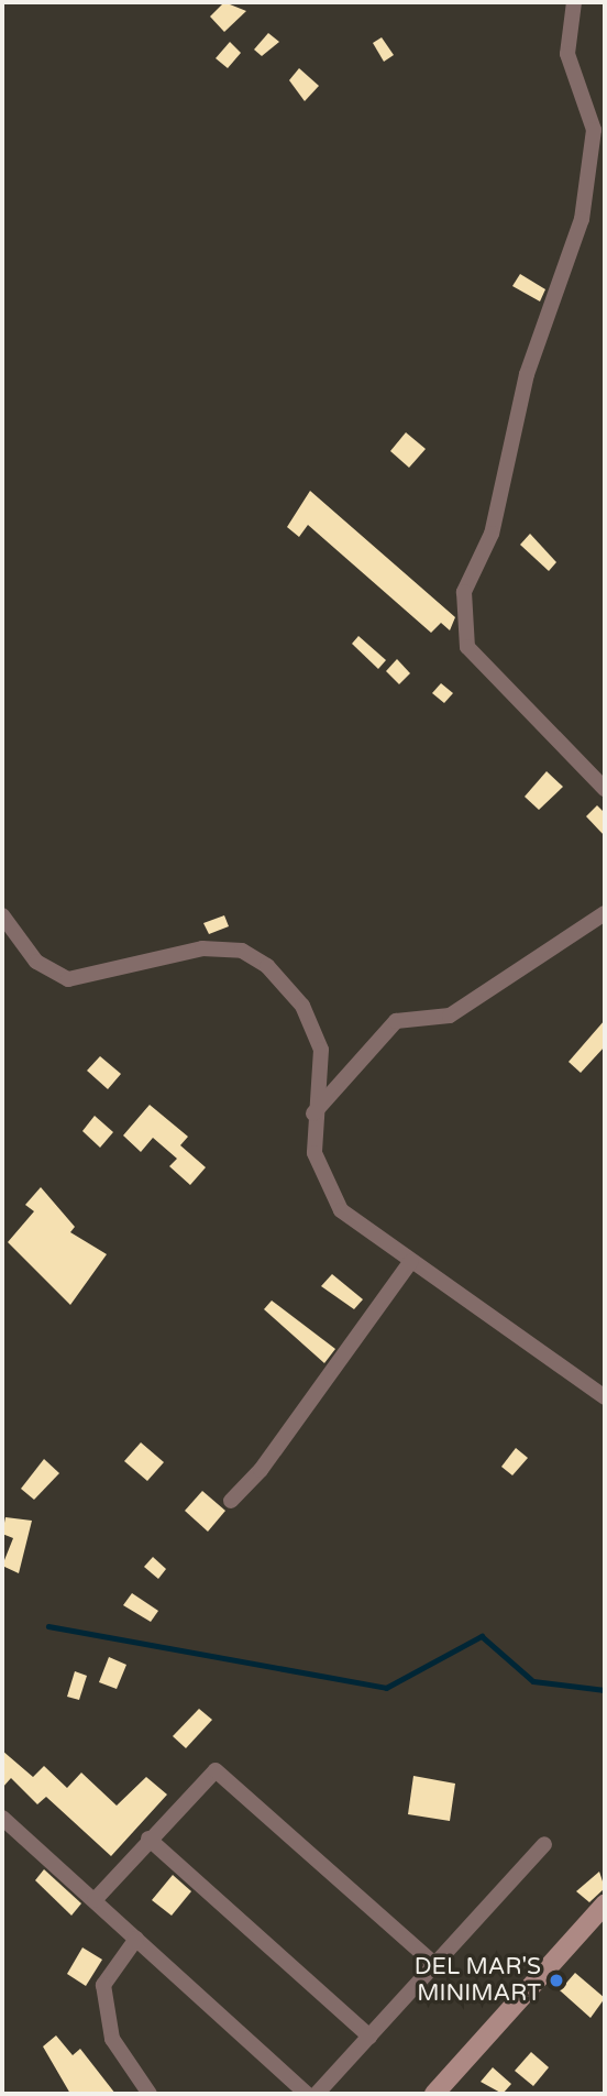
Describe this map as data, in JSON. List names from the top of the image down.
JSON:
{
  "places": ["DEL MAR'S MINIMART"]
}
